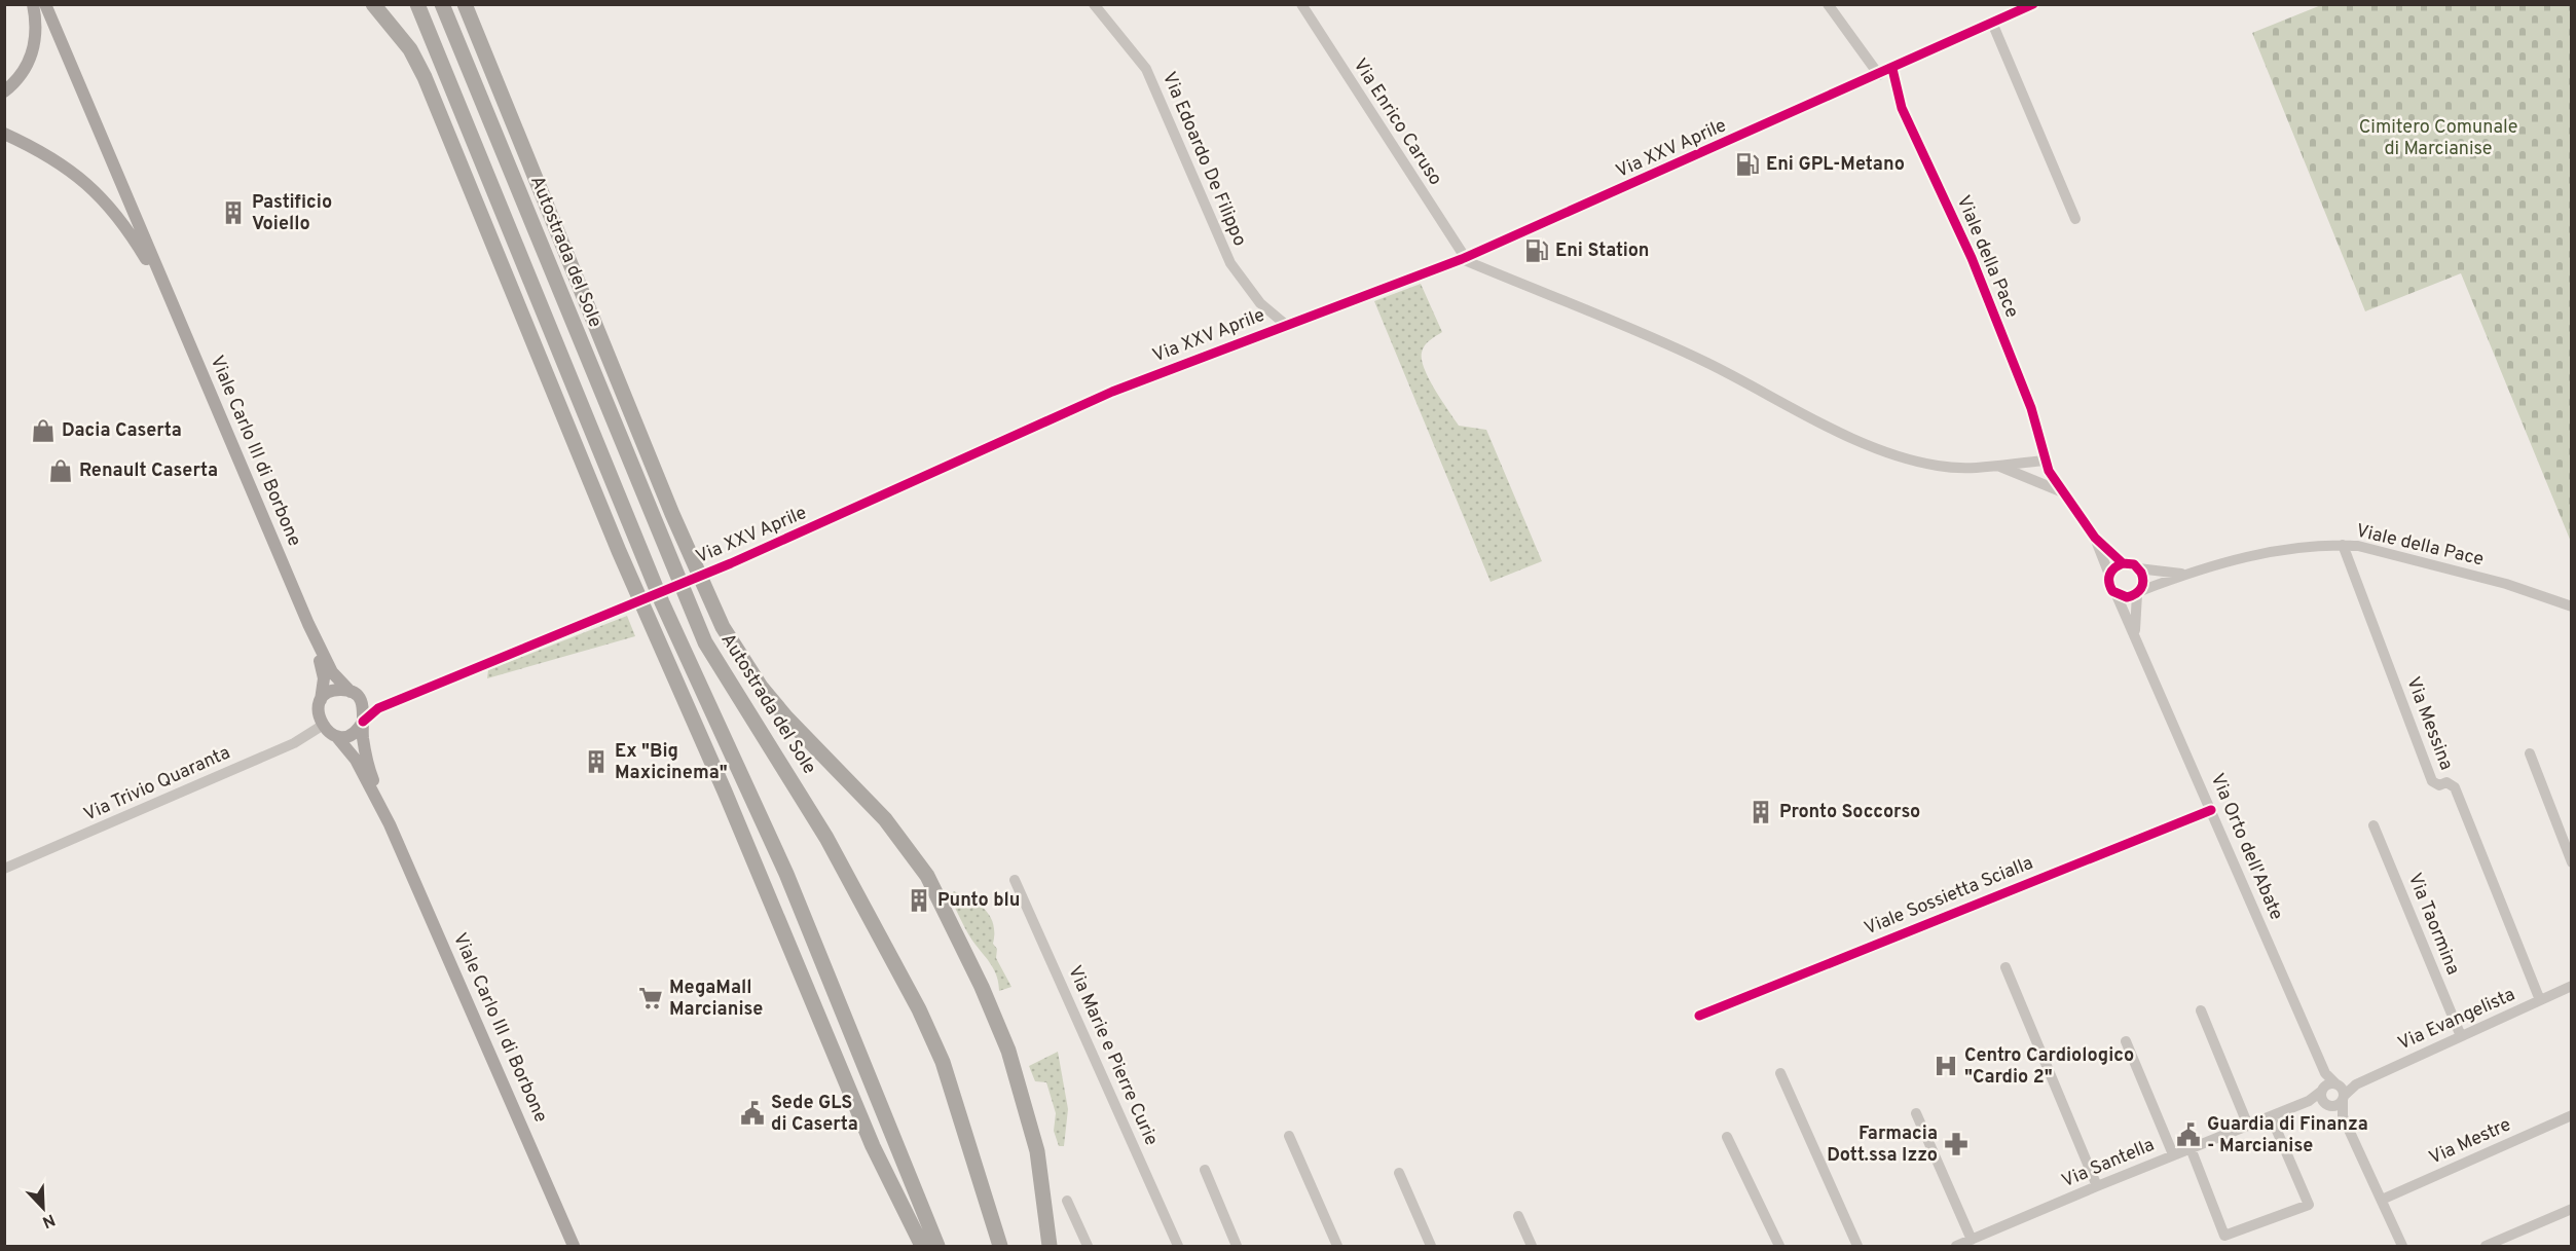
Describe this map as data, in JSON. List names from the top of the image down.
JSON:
{
  "streets": {
    "highway": ["Autostrada del Sole"],
    "main road": ["Viale Carlo III di Borbone"],
    "street": [
      "Via Enrico Caruso",
      "Via XXV Aprile",
      "Via Edoardo De Filippo",
      "Viale della Pace",
      "Via Messina",
      "Via Trivio Quaranta",
      "Via Orto dell'Abate",
      "Viale Sossietta Scialla",
      "Via Taormina",
      "Via Evangelista",
      "Via Marie e Pierre Curie",
      "Via Mestre",
      "Via Santella"
    ]
  },
  "crossings": [
    ["Via Enrico Caruso", "Via XXV Aprile"],
    ["Via XXV Aprile", "Via Edoardo De Filippo"],
    ["Via XXV Aprile", "Viale della Pace"],
    ["Via XXV Aprile", "Viale Carlo III di Borbone"],
    ["Via XXV Aprile", "Via Trivio Quaranta"],
    ["Viale della Pace", "Via Messina"],
    ["Viale della Pace", "Via Orto dell'Abate"],
    ["Viale Carlo III di Borbone", "Via Trivio Quaranta"],
    ["Via Messina", "Via Evangelista"],
    ["Via Orto dell'Abate", "Viale Sossietta Scialla"],
    ["Via Orto dell'Abate", "Via Evangelista"],
    ["Via Orto dell'Abate", "Via Santella"],
    ["Via Taormina", "Via Evangelista"],
    ["Via Evangelista", "Via Santella"]
  ],
  "parks": ["Cimitero Comunale di Marcianise"],
  "places": {
    "fuel station": ["Eni GPL-Metano", "Eni Station"],
    "building": [
      "Pastificio Voiello",
      "Ex \"Big Maxicinema\"",
      "Pronto Soccorso",
      "Punto blu"
    ],
    "shop": ["Dacia Caserta", "Renault Caserta"],
    "supermarket": ["MegaMall Marcianise"],
    "hospital": ["Centro Cardiologico \"Cardio 2\""],
    "public building": ["Sede GLS di Caserta", "Guardia di Finanza - Marcianise"],
    "pharmacy": ["Farmacia Dott.ssa Izzo"]
  },
  "north": "bottom right"
}
